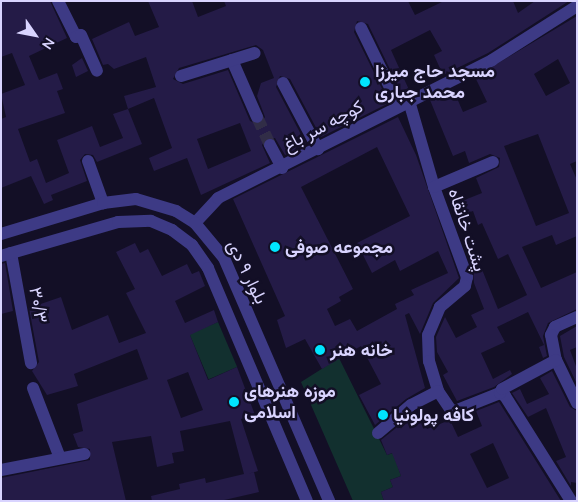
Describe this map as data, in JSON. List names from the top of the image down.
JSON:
{
  "streets": {
    "street": [
      "کوچه سر باغ",
      "پشت خانقاه",
      "بلوار ۹ دی",
      "۳۰/۳"
    ]
  },
  "crossings": [
    ["کوچه سر باغ", "پشت خانقاه"],
    ["کوچه سر باغ", "بلوار ۹ دی"],
    ["بلوار ۹ دی", "۳۰/۳"]
  ],
  "places": [
    "مسجد حاج میرزا محمد جباری",
    "مجموعه صوفی",
    "خانه هنر",
    "موزه هنرهای اسلامی",
    "کافه پولونیا"
  ],
  "north": "bottom right"
}
